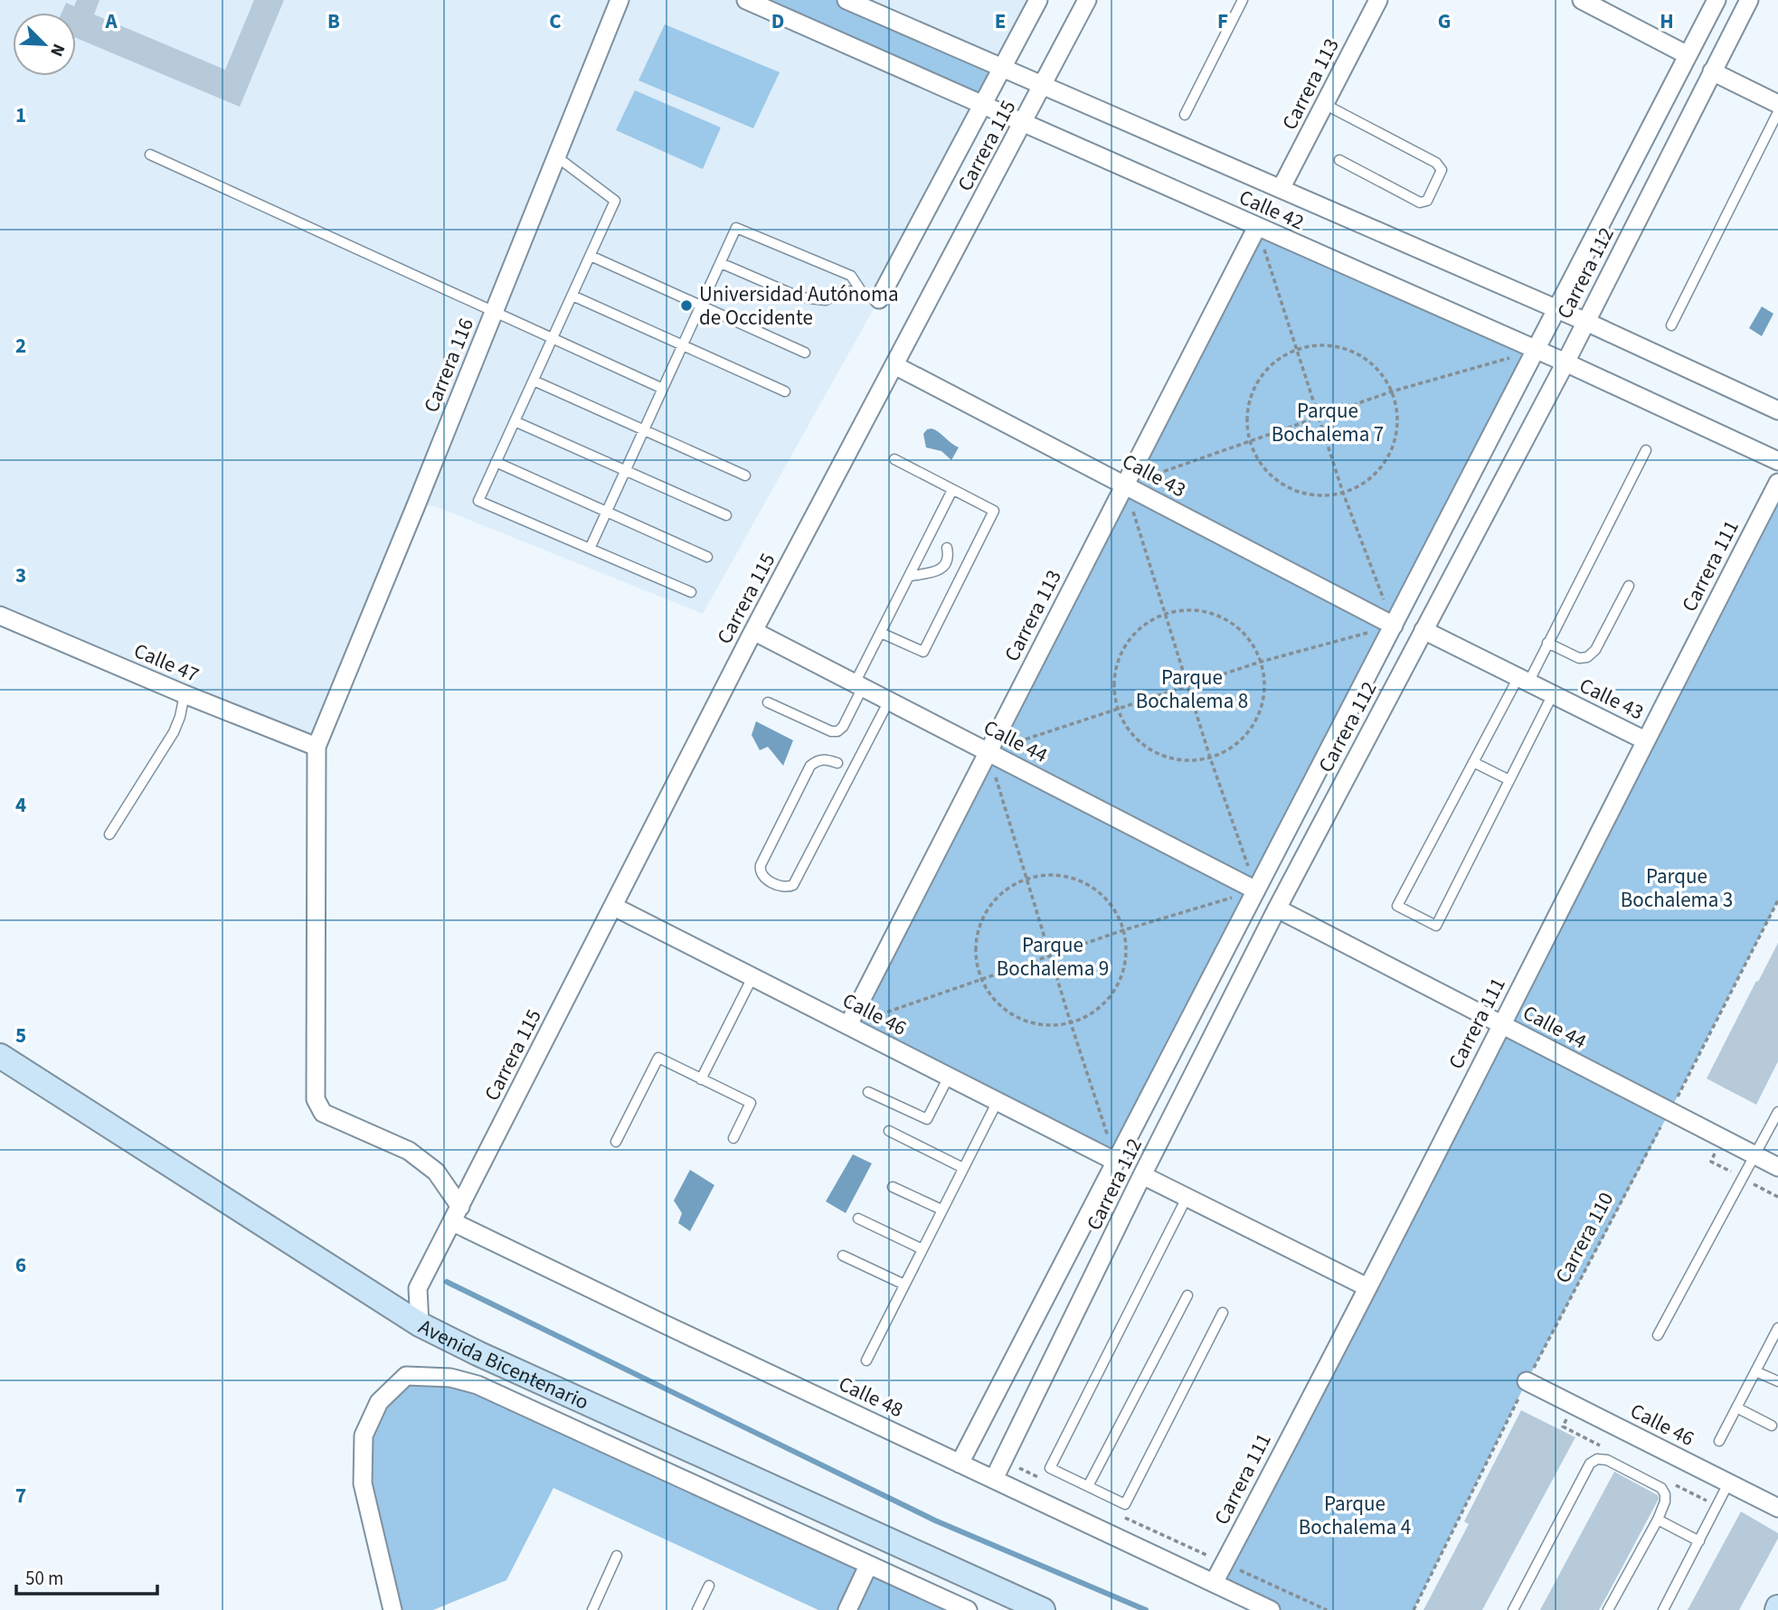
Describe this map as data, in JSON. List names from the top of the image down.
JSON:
{
  "streets": {
    "main road": ["Avenida Bicentenario"],
    "street": [
      "Carrera 113",
      "Carrera 115",
      "Calle 42",
      "Carrera 112",
      "Carrera 116",
      "Calle 43",
      "Carrera 111",
      "Calle 47",
      "Calle 44",
      "Calle 46",
      "Calle 48"
    ],
    "path": ["Carrera 110"]
  },
  "crossings": [
    ["Carrera 113", "Calle 42"],
    ["Carrera 113", "Calle 43"],
    ["Carrera 113", "Calle 44"],
    ["Carrera 113", "Calle 46"],
    ["Carrera 115", "Calle 42"],
    ["Carrera 115", "Calle 43"],
    ["Carrera 115", "Calle 44"],
    ["Carrera 115", "Calle 46"],
    ["Carrera 115", "Avenida Bicentenario"],
    ["Carrera 115", "Calle 48"],
    ["Calle 42", "Carrera 112"],
    ["Carrera 112", "Calle 43"],
    ["Carrera 112", "Calle 44"],
    ["Carrera 112", "Calle 46"],
    ["Carrera 112", "Calle 48"],
    ["Carrera 116", "Calle 47"],
    ["Calle 43", "Carrera 111"],
    ["Carrera 111", "Calle 44"],
    ["Carrera 111", "Calle 48"],
    ["Calle 46", "Carrera 110"]
  ],
  "parks": [
    "Parque Bochalema 7",
    "Parque Bochalema 8",
    "Parque Bochalema 3",
    "Parque Bochalema 9",
    "Parque Bochalema 4"
  ],
  "places": ["Universidad Autónoma de Occidente"],
  "scale_bar": "50 m",
  "north": "bottom right",
  "grid": {
    "columns": [
      "A",
      "B",
      "C",
      "D",
      "E",
      "F",
      "G",
      "H"
    ],
    "rows": [
      "1",
      "2",
      "3",
      "4",
      "5",
      "6",
      "7"
    ]
  }
}
